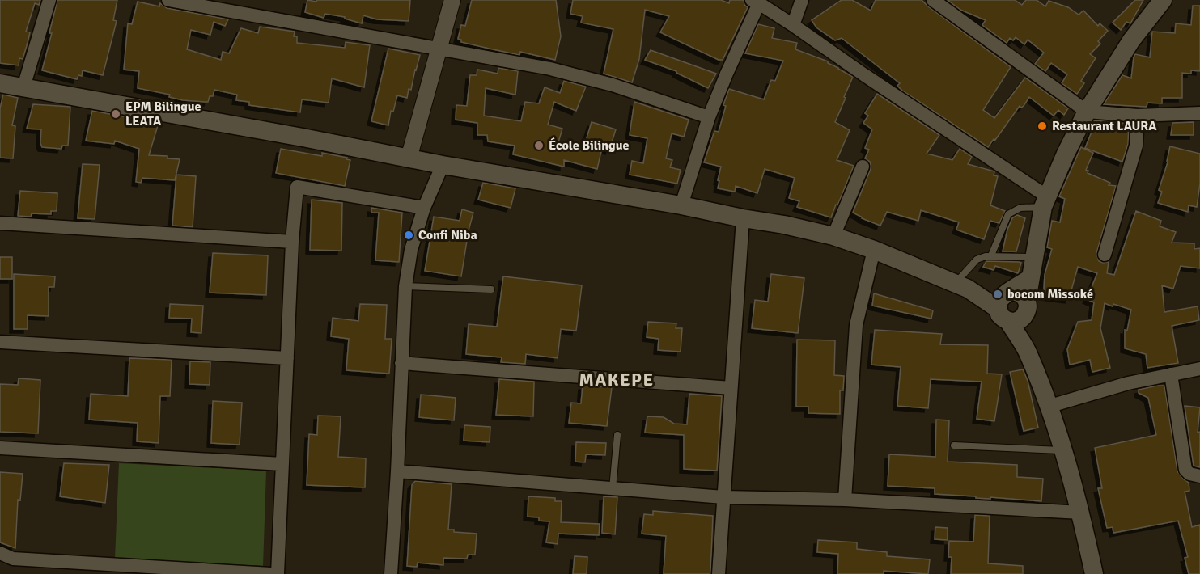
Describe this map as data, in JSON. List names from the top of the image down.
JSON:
{
  "districts": ["MAKEPE"],
  "places": [
    "EPM Bilingue LEATA",
    "Restaurant LAURA",
    "École Bilingue",
    "Confi Niba",
    "bocom Missoké"
  ]
}
